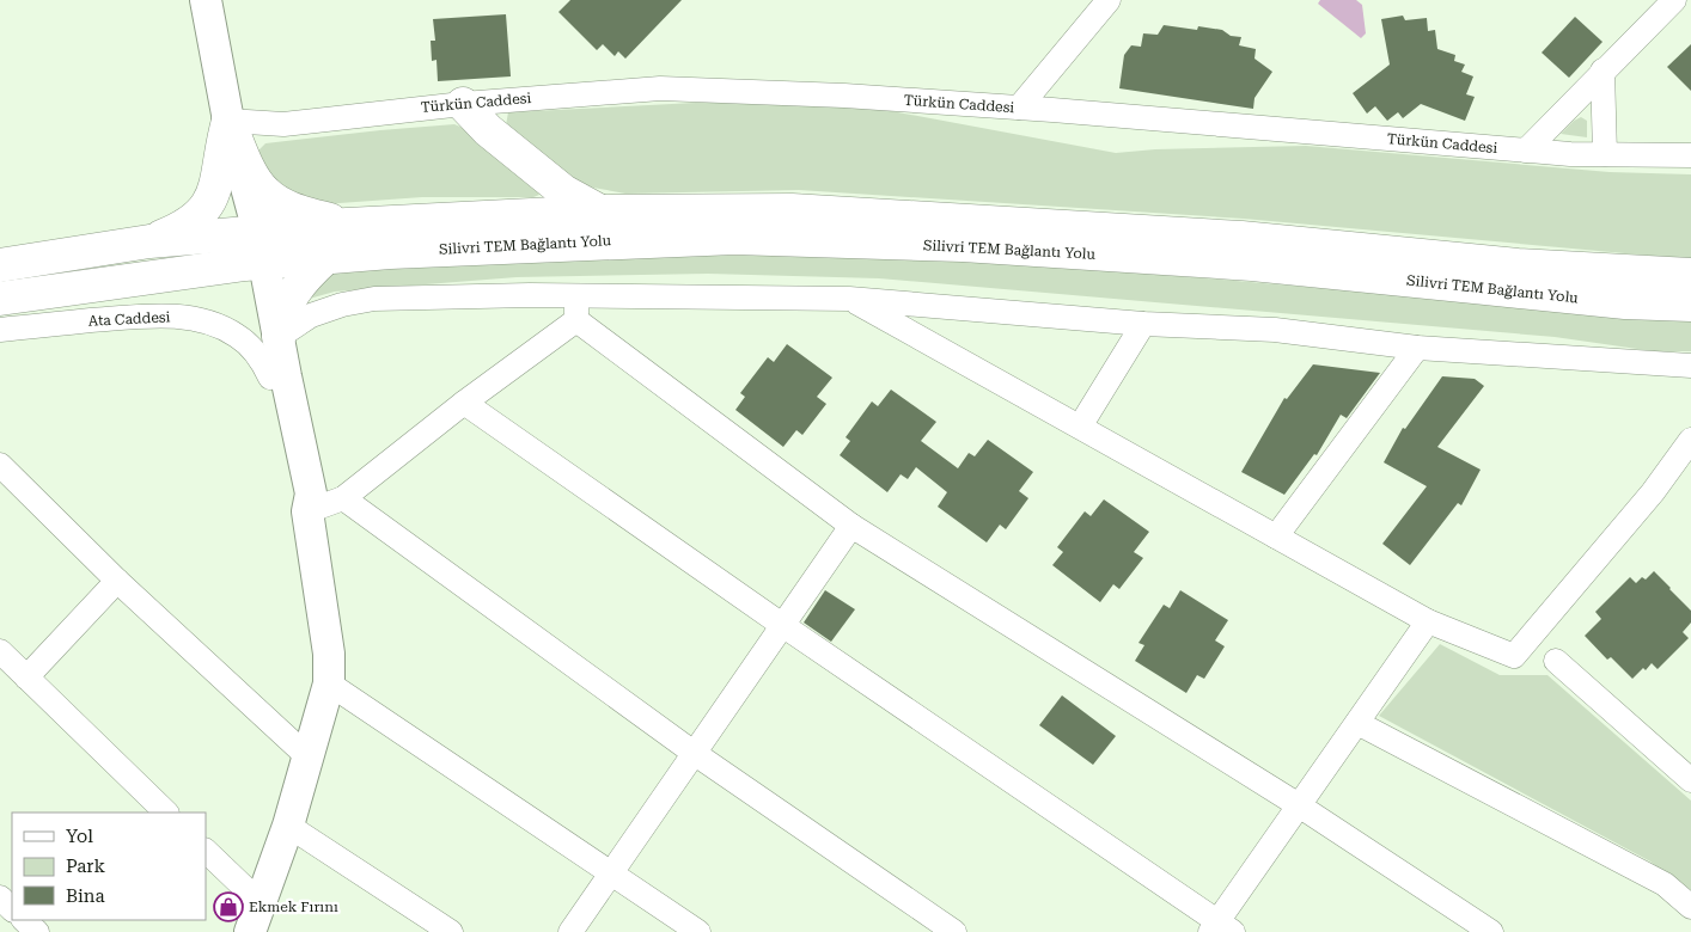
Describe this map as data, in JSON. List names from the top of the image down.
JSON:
{
  "streets": {
    "highway": ["Silivri TEM Bağlantı Yolu"],
    "street": ["Türkün Caddesi", "Ata Caddesi"]
  },
  "places": {
    "shop": ["Ekmek Fırını"]
  },
  "legend": ["Yol", "Park", "Bina"]
}
